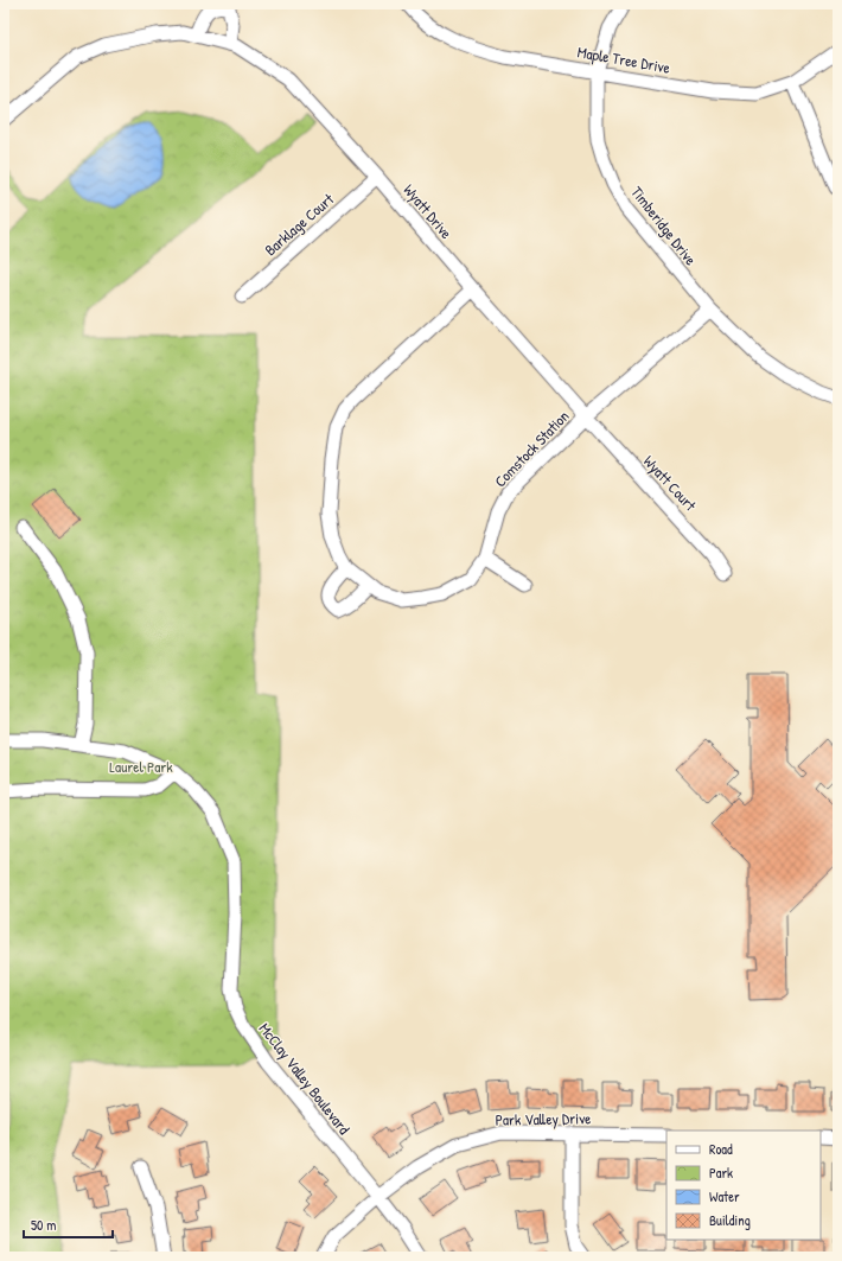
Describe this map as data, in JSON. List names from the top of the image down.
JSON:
{
  "streets": {
    "street": [
      "Maple Tree Drive",
      "Wyatt Drive",
      "Barklage Court",
      "Timberidge Drive",
      "Comstock Station",
      "Wyatt Court",
      "McClay Valley Boulevard",
      "Park Valley Drive"
    ]
  },
  "crossings": [
    ["Maple Tree Drive", "Timberidge Drive"],
    ["Wyatt Drive", "Barklage Court"],
    ["Wyatt Drive", "Comstock Station"],
    ["Wyatt Drive", "Wyatt Court"],
    ["Timberidge Drive", "Comstock Station"],
    ["Comstock Station", "Wyatt Court"],
    ["McClay Valley Boulevard", "Park Valley Drive"]
  ],
  "parks": ["Laurel Park"],
  "legend": [
    "Road",
    "Park",
    "Water",
    "Building"
  ],
  "scale_bar": "50 m"
}
